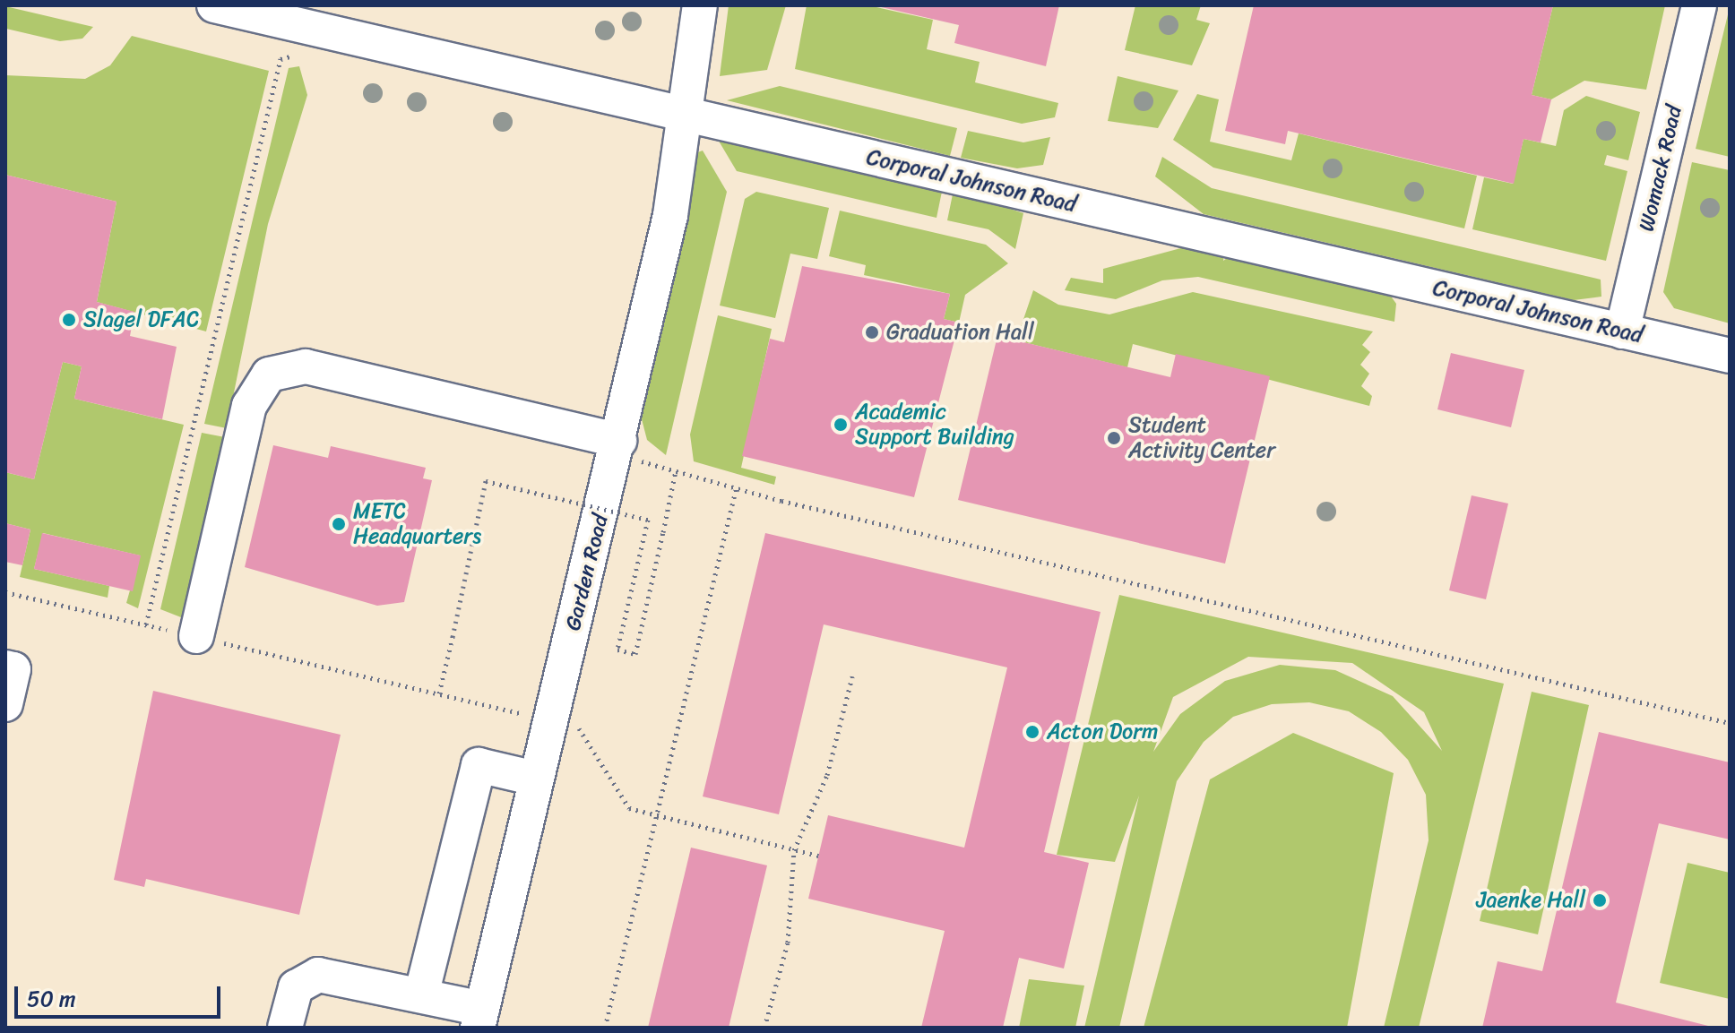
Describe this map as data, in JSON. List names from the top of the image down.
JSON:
{
  "streets": {
    "street": ["Womack Road", "Corporal Johnson Road", "Garden Road"]
  },
  "crossings": [
    ["Womack Road", "Corporal Johnson Road"],
    ["Corporal Johnson Road", "Garden Road"]
  ],
  "places": [
    "Slagel DFAC",
    "Graduation Hall",
    "Academic Support Building",
    "Student Activity Center",
    "METC Headquarters",
    "Acton Dorm",
    "Jaenke Hall"
  ],
  "scale_bar": "50 m"
}
